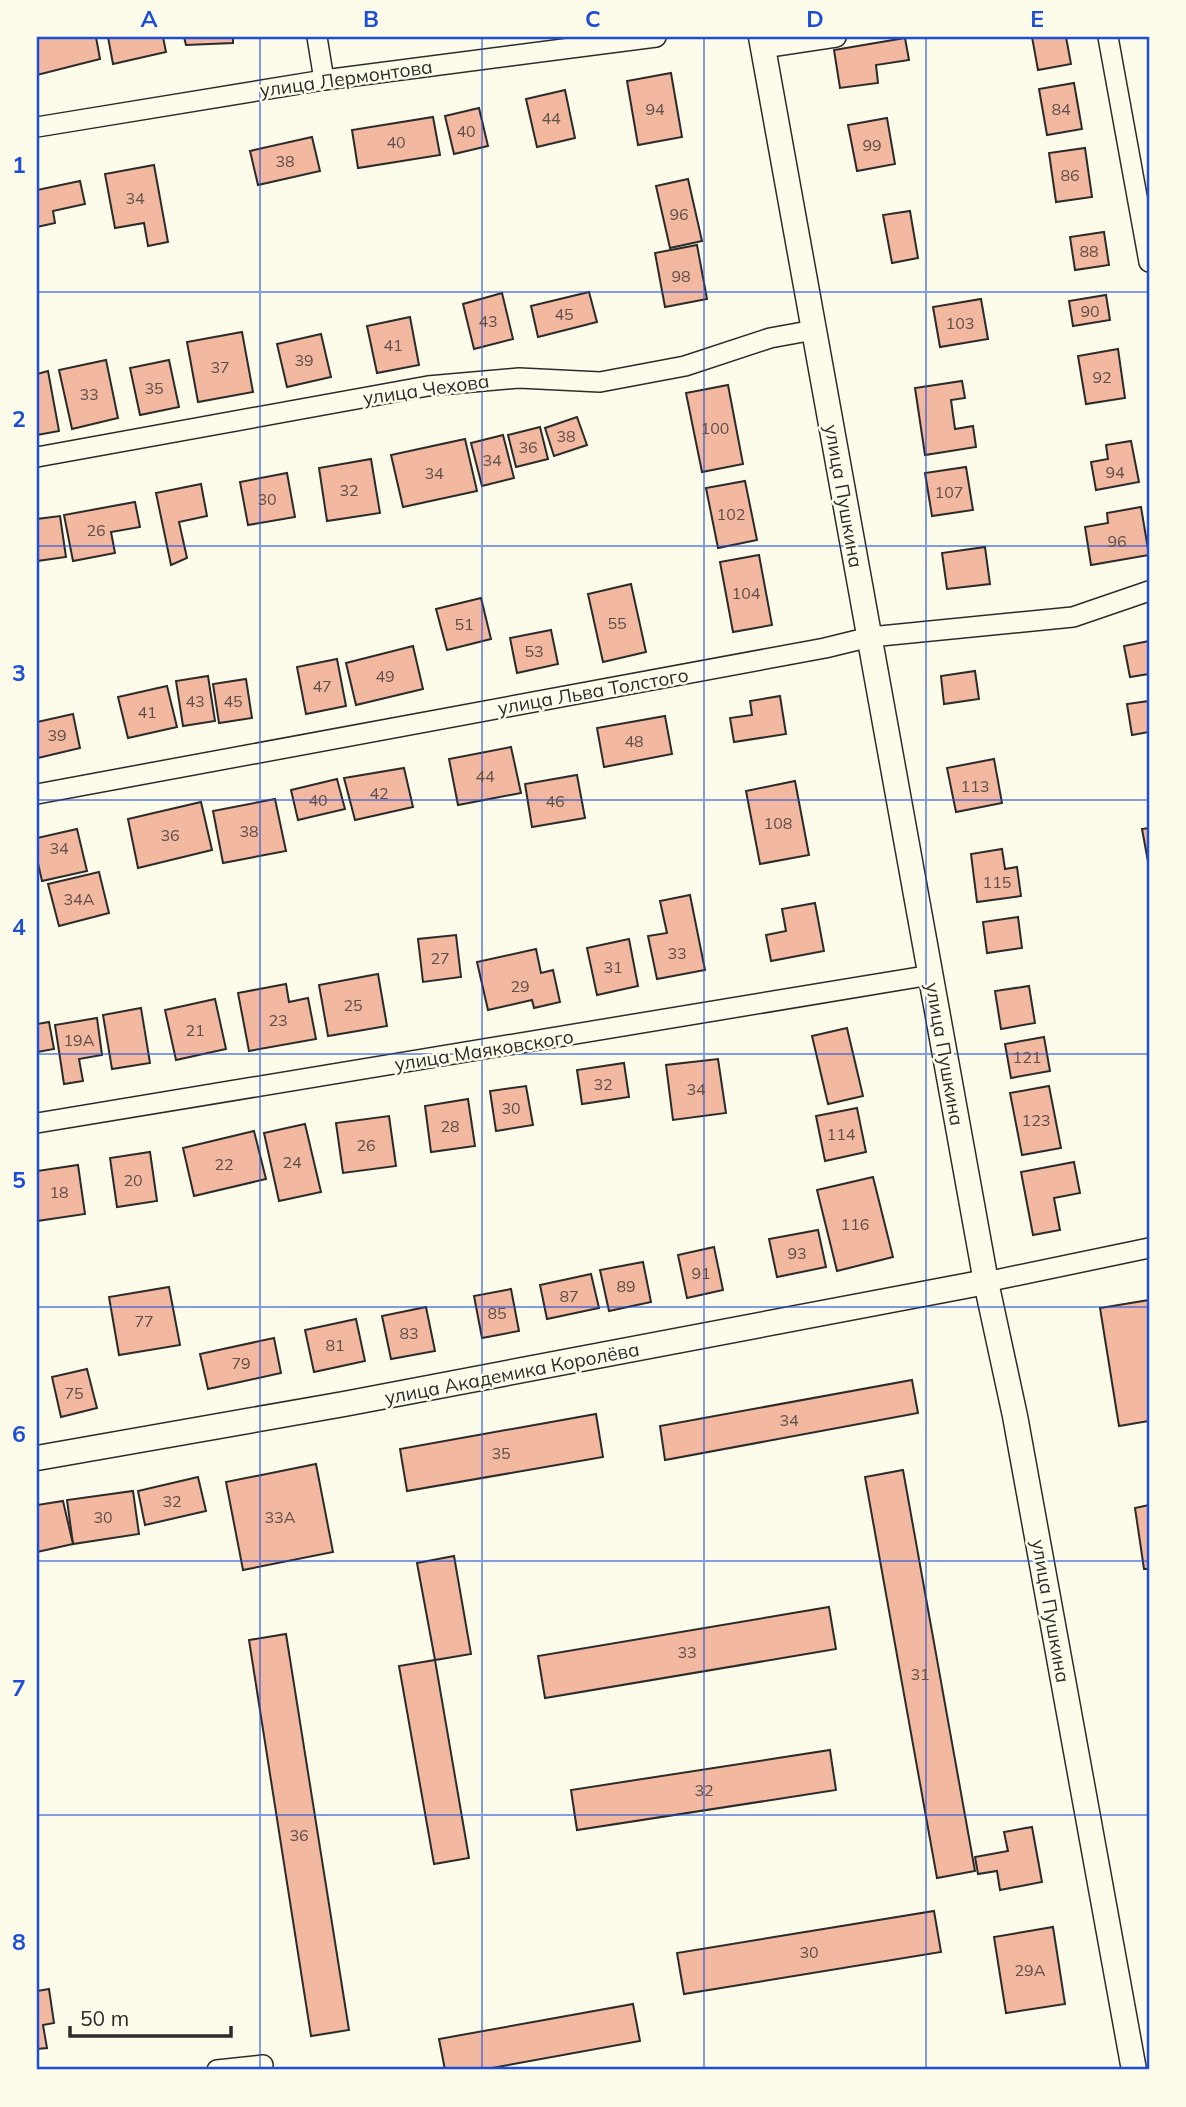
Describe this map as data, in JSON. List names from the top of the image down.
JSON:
{
  "streets": {
    "street": [
      "улица Лермонтова",
      "улица Чехова",
      "улица Пушкина",
      "улица Льва Толстого",
      "улица Маяковского",
      "улица Академика Королёва"
    ]
  },
  "crossings": [
    ["улица Чехова", "улица Пушкина"],
    ["улица Пушкина", "улица Льва Толстого"],
    ["улица Пушкина", "улица Маяковского"],
    ["улица Пушкина", "улица Академика Королёва"]
  ],
  "house_numbers": [
    "94",
    "84",
    "44",
    "40",
    "40",
    "99",
    "38",
    "86",
    "34",
    "96",
    "88",
    "98",
    "90",
    "45",
    "43",
    "103",
    "41",
    "39",
    "37",
    "92",
    "35",
    "33",
    "100",
    "38",
    "36",
    "34",
    "94",
    "34",
    "32",
    "107",
    "30",
    "102",
    "26",
    "96",
    "104",
    "55",
    "51",
    "53",
    "49",
    "47",
    "43",
    "45",
    "41",
    "39",
    "48",
    "44",
    "113",
    "42",
    "40",
    "46",
    "108",
    "38",
    "36",
    "34",
    "115",
    "34А",
    "33",
    "27",
    "31",
    "29",
    "25",
    "23",
    "21",
    "19А",
    "121",
    "32",
    "34",
    "30",
    "123",
    "28",
    "114",
    "26",
    "24",
    "22",
    "20",
    "18",
    "116",
    "93",
    "91",
    "89",
    "87",
    "85",
    "77",
    "83",
    "81",
    "79",
    "75",
    "34",
    "35",
    "32",
    "30",
    "33А",
    "33",
    "31",
    "32",
    "36",
    "30",
    "29А"
  ],
  "scale_bar": "50 m",
  "grid": {
    "columns": [
      "A",
      "B",
      "C",
      "D",
      "E"
    ],
    "rows": [
      "1",
      "2",
      "3",
      "4",
      "5",
      "6",
      "7",
      "8"
    ]
  }
}
